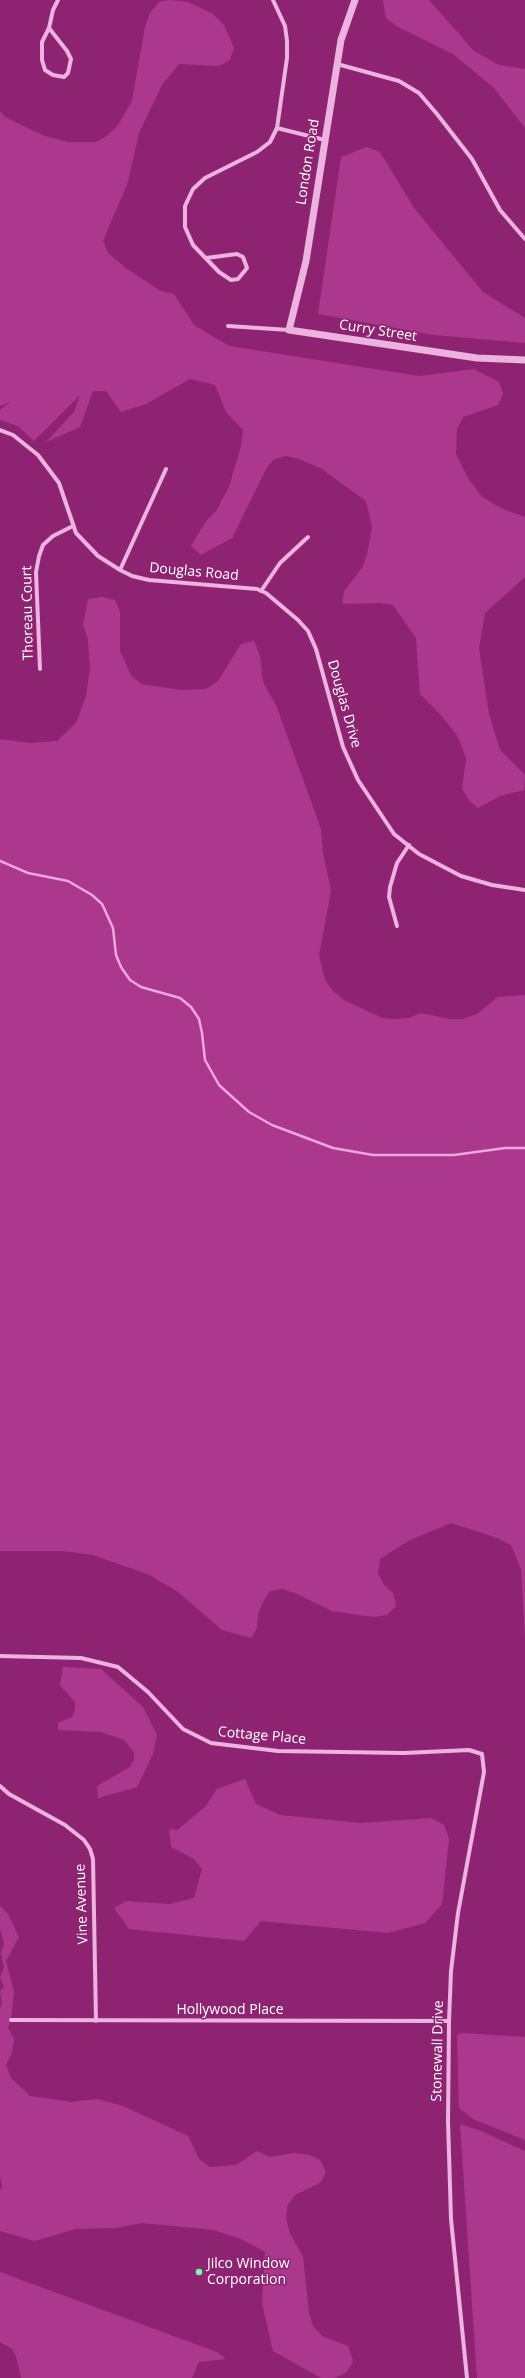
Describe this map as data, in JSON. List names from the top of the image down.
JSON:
{
  "streets": {
    "street": [
      "London Road",
      "Curry Street",
      "Douglas Road",
      "Thoreau Court",
      "Douglas Drive",
      "Cottage Place",
      "Vine Avenue",
      "Hollywood Place",
      "Stonewall Drive"
    ]
  },
  "crossings": [
    ["London Road", "Curry Street"],
    ["Douglas Road", "Thoreau Court"],
    ["Douglas Road", "Douglas Drive"],
    ["Cottage Place", "Stonewall Drive"],
    ["Vine Avenue", "Hollywood Place"],
    ["Hollywood Place", "Stonewall Drive"]
  ],
  "places": ["Jilco Window Corporation"]
}
